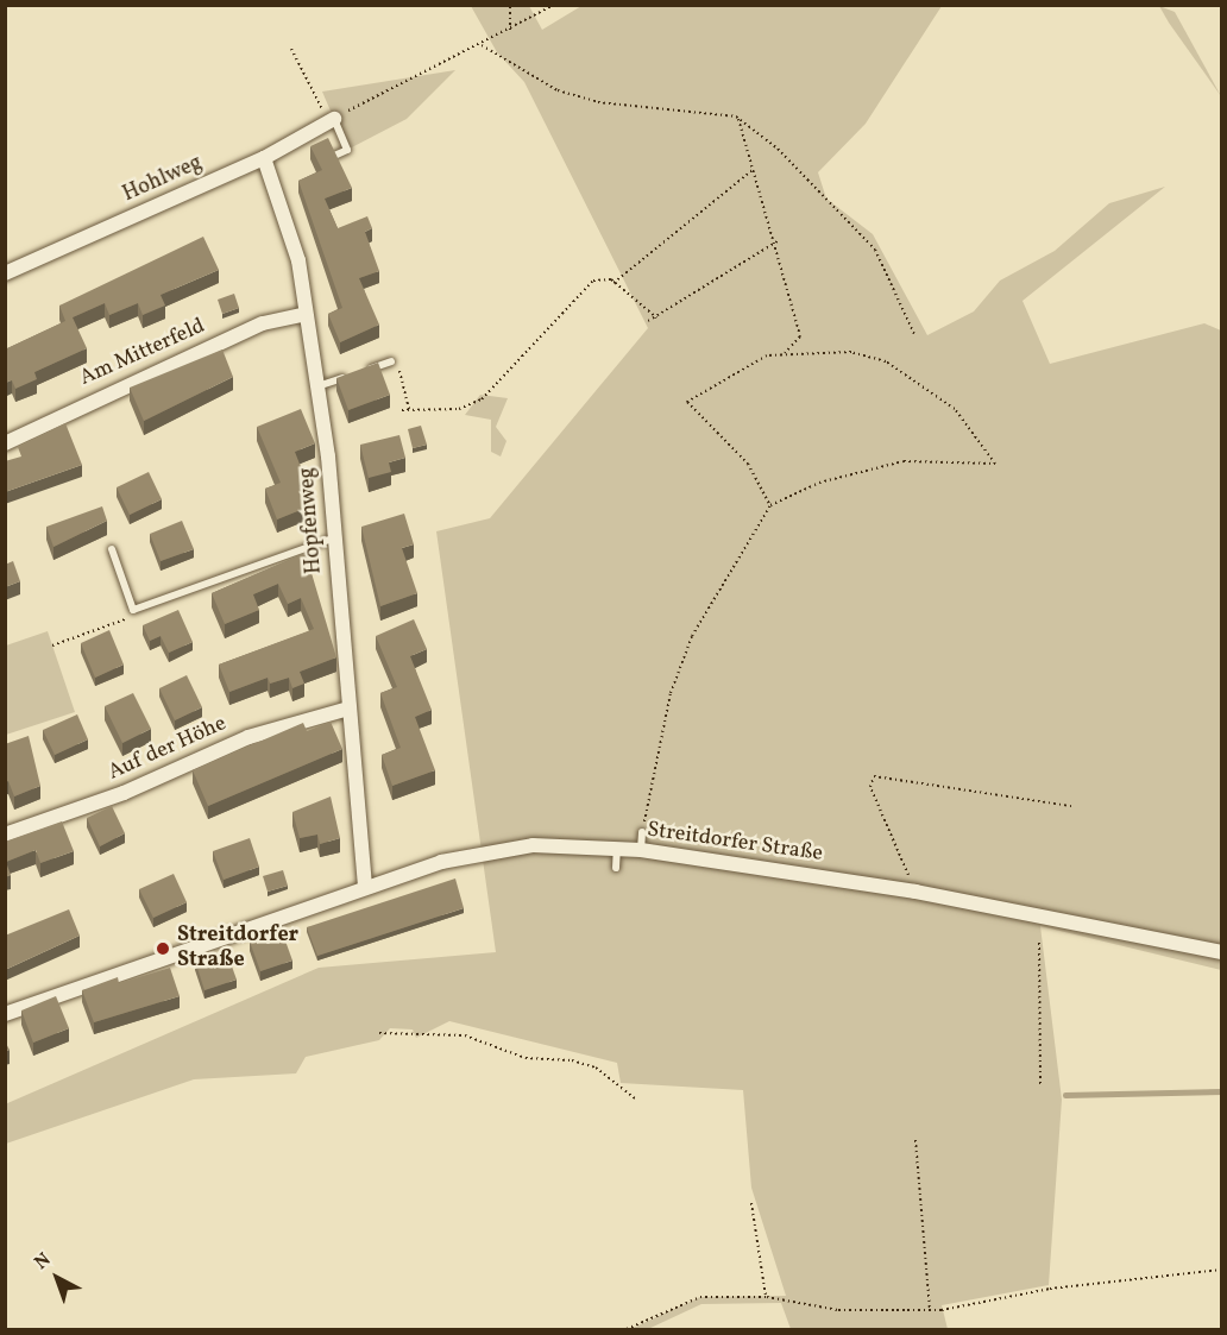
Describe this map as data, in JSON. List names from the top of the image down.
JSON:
{
  "streets": {
    "street": [
      "Hohlweg",
      "Am Mitterfeld",
      "Hopfenweg",
      "Auf der Höhe",
      "Streitdorfer Straße"
    ]
  },
  "crossings": [
    ["Hohlweg", "Hopfenweg"],
    ["Am Mitterfeld", "Hopfenweg"],
    ["Hopfenweg", "Auf der Höhe"],
    ["Hopfenweg", "Streitdorfer Straße"]
  ],
  "places": ["Streitdorfer Straße"],
  "north": "top left"
}
